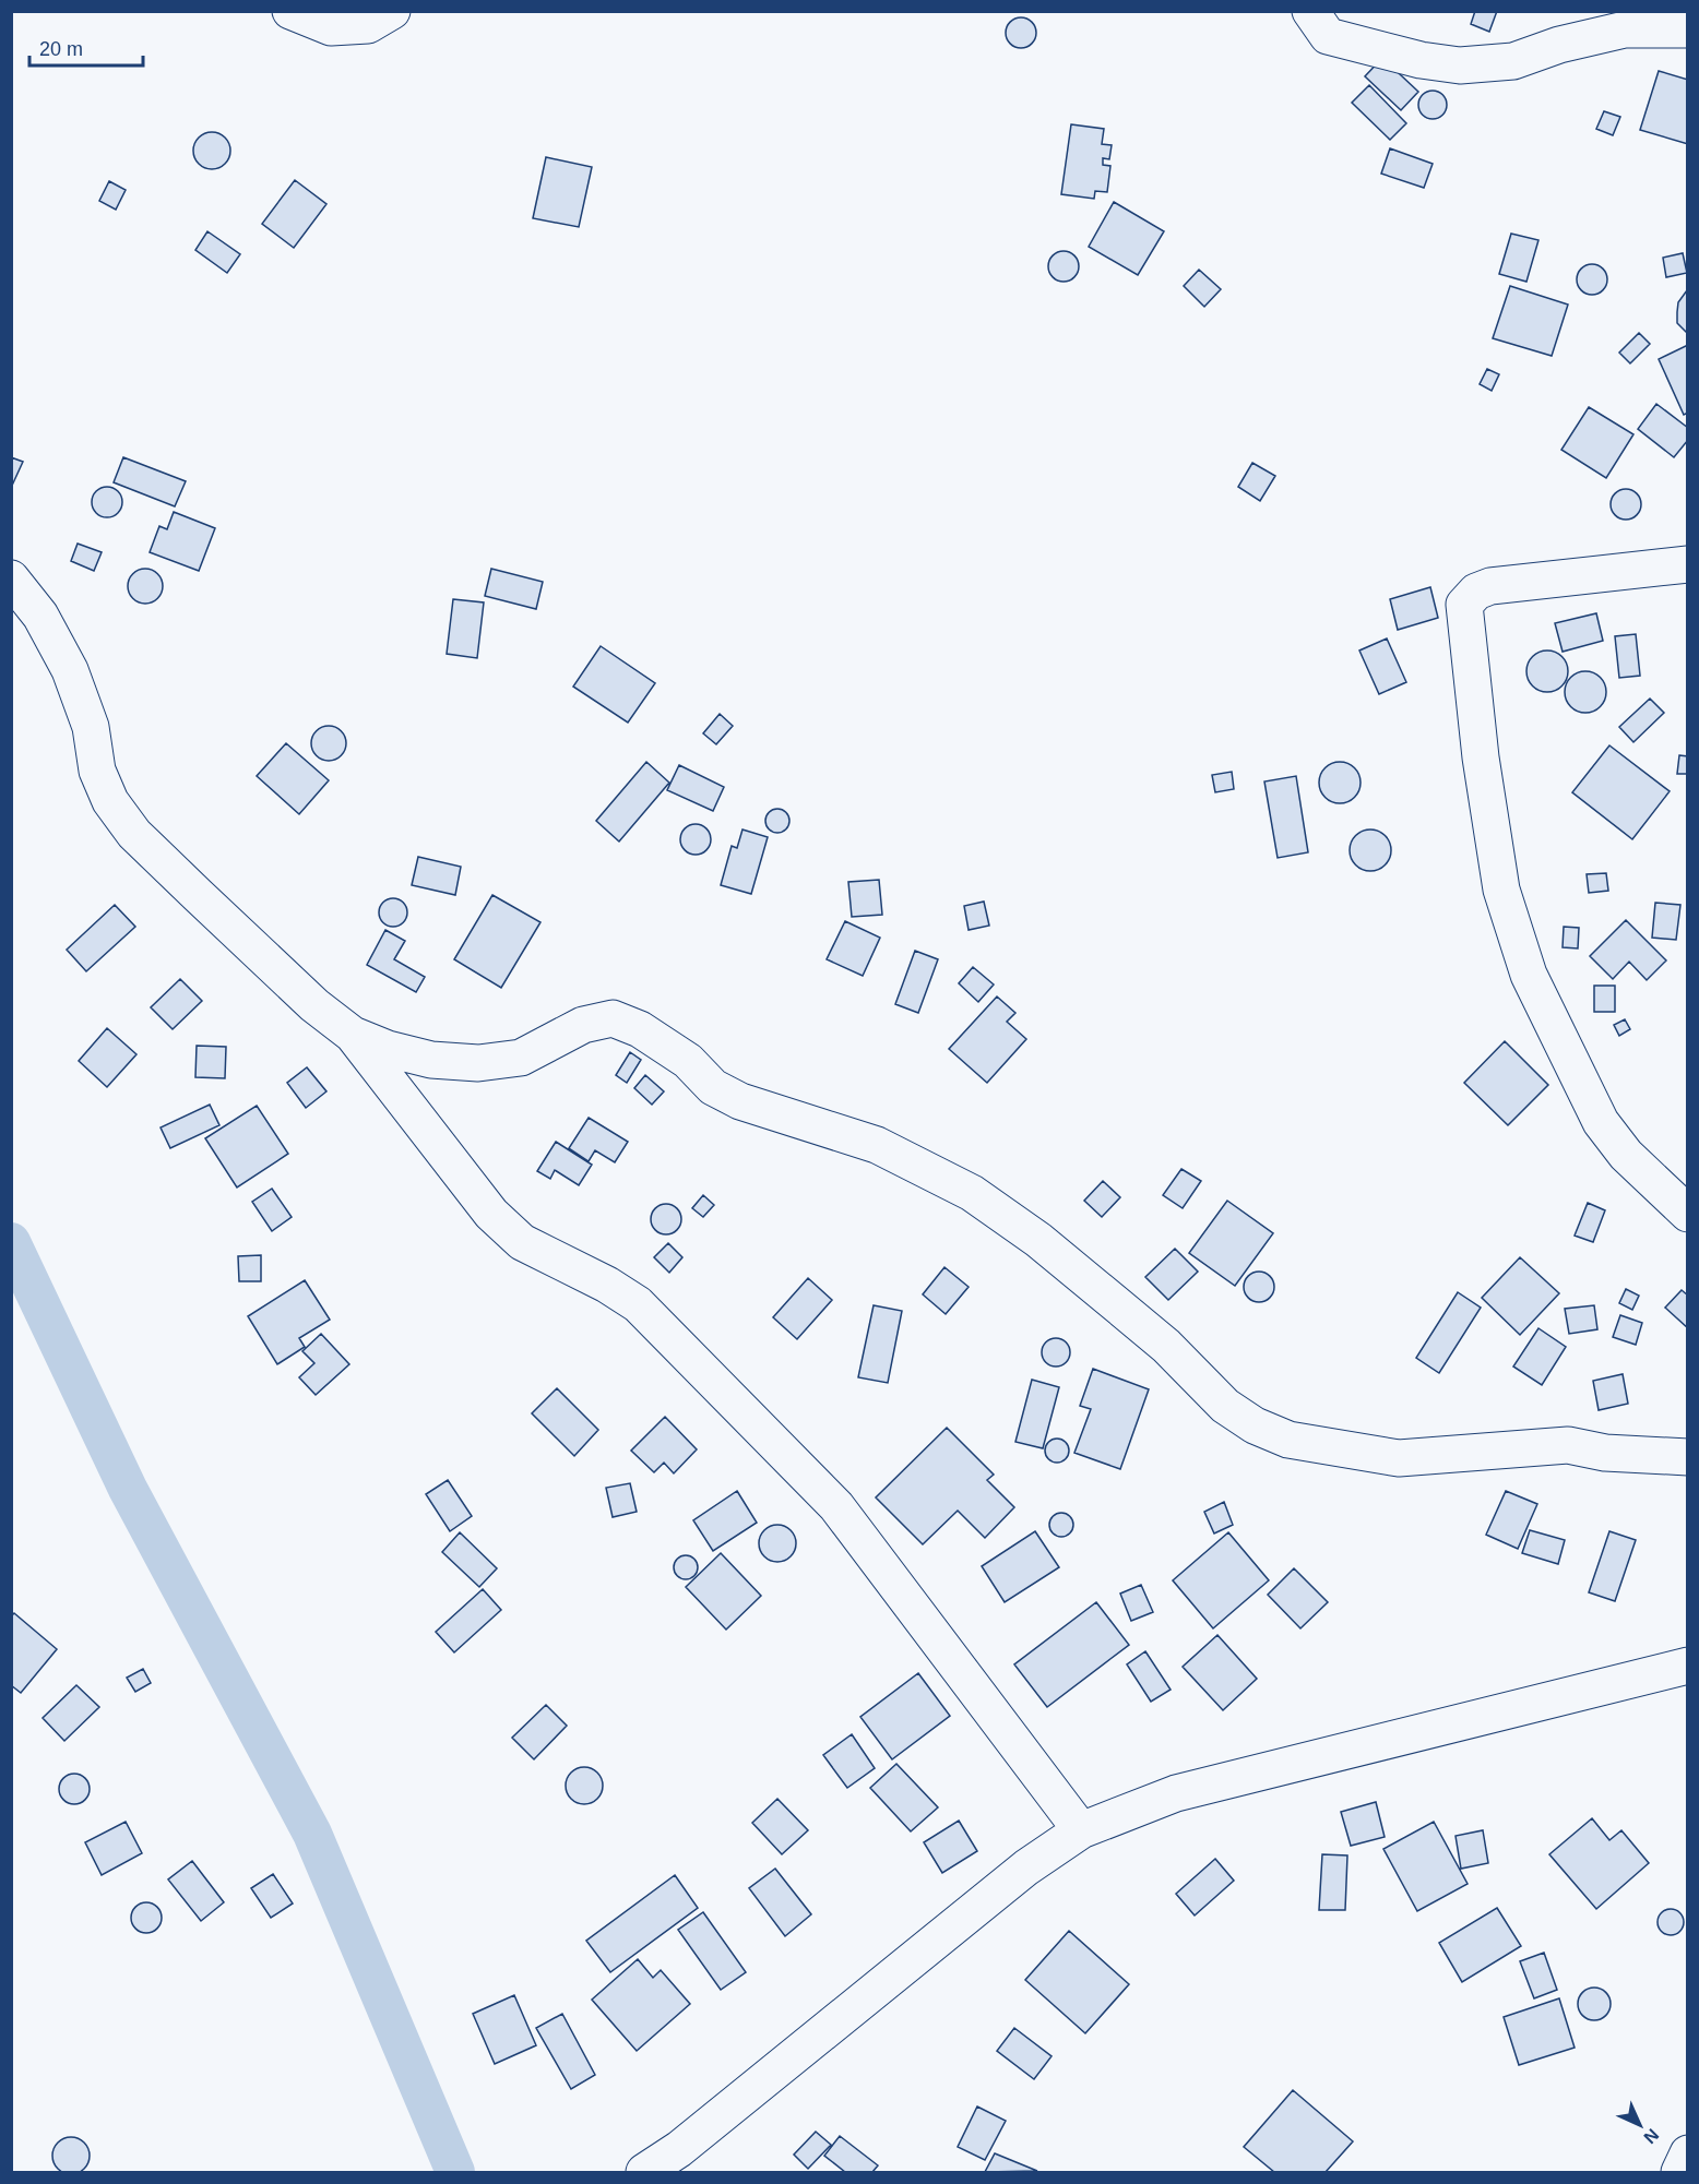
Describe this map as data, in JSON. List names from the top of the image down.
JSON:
{
  "scale_bar": "20 m",
  "north": "bottom right"
}
